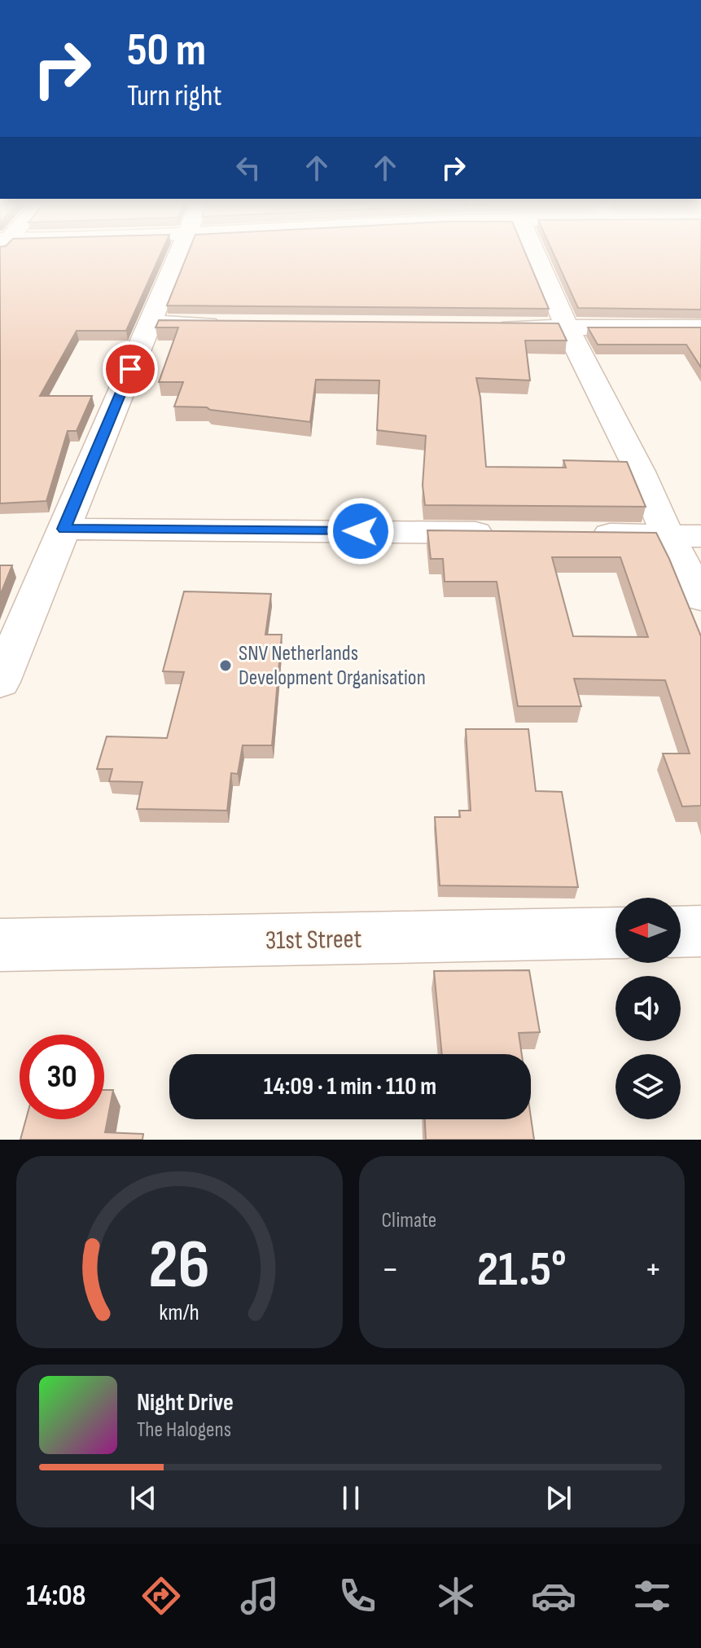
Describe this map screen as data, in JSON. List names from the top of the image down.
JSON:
{
  "streets": {
    "street": ["31st Street"]
  },
  "places": ["SNV Netherlands Development Organisation"],
  "north": "left",
  "page": {
    "turn": ["50 m", "Turn right"],
    "limit": "30",
    "trip": "14:09 · 1 min · 110 m",
    "tile": "Climate",
    "heat": ["−", "21.5°", "+"],
    "song": ["Night Drive", "The Halogens"],
    "tabs": "14:08",
    "gauge": ["26", "km/h"]
  }
}
